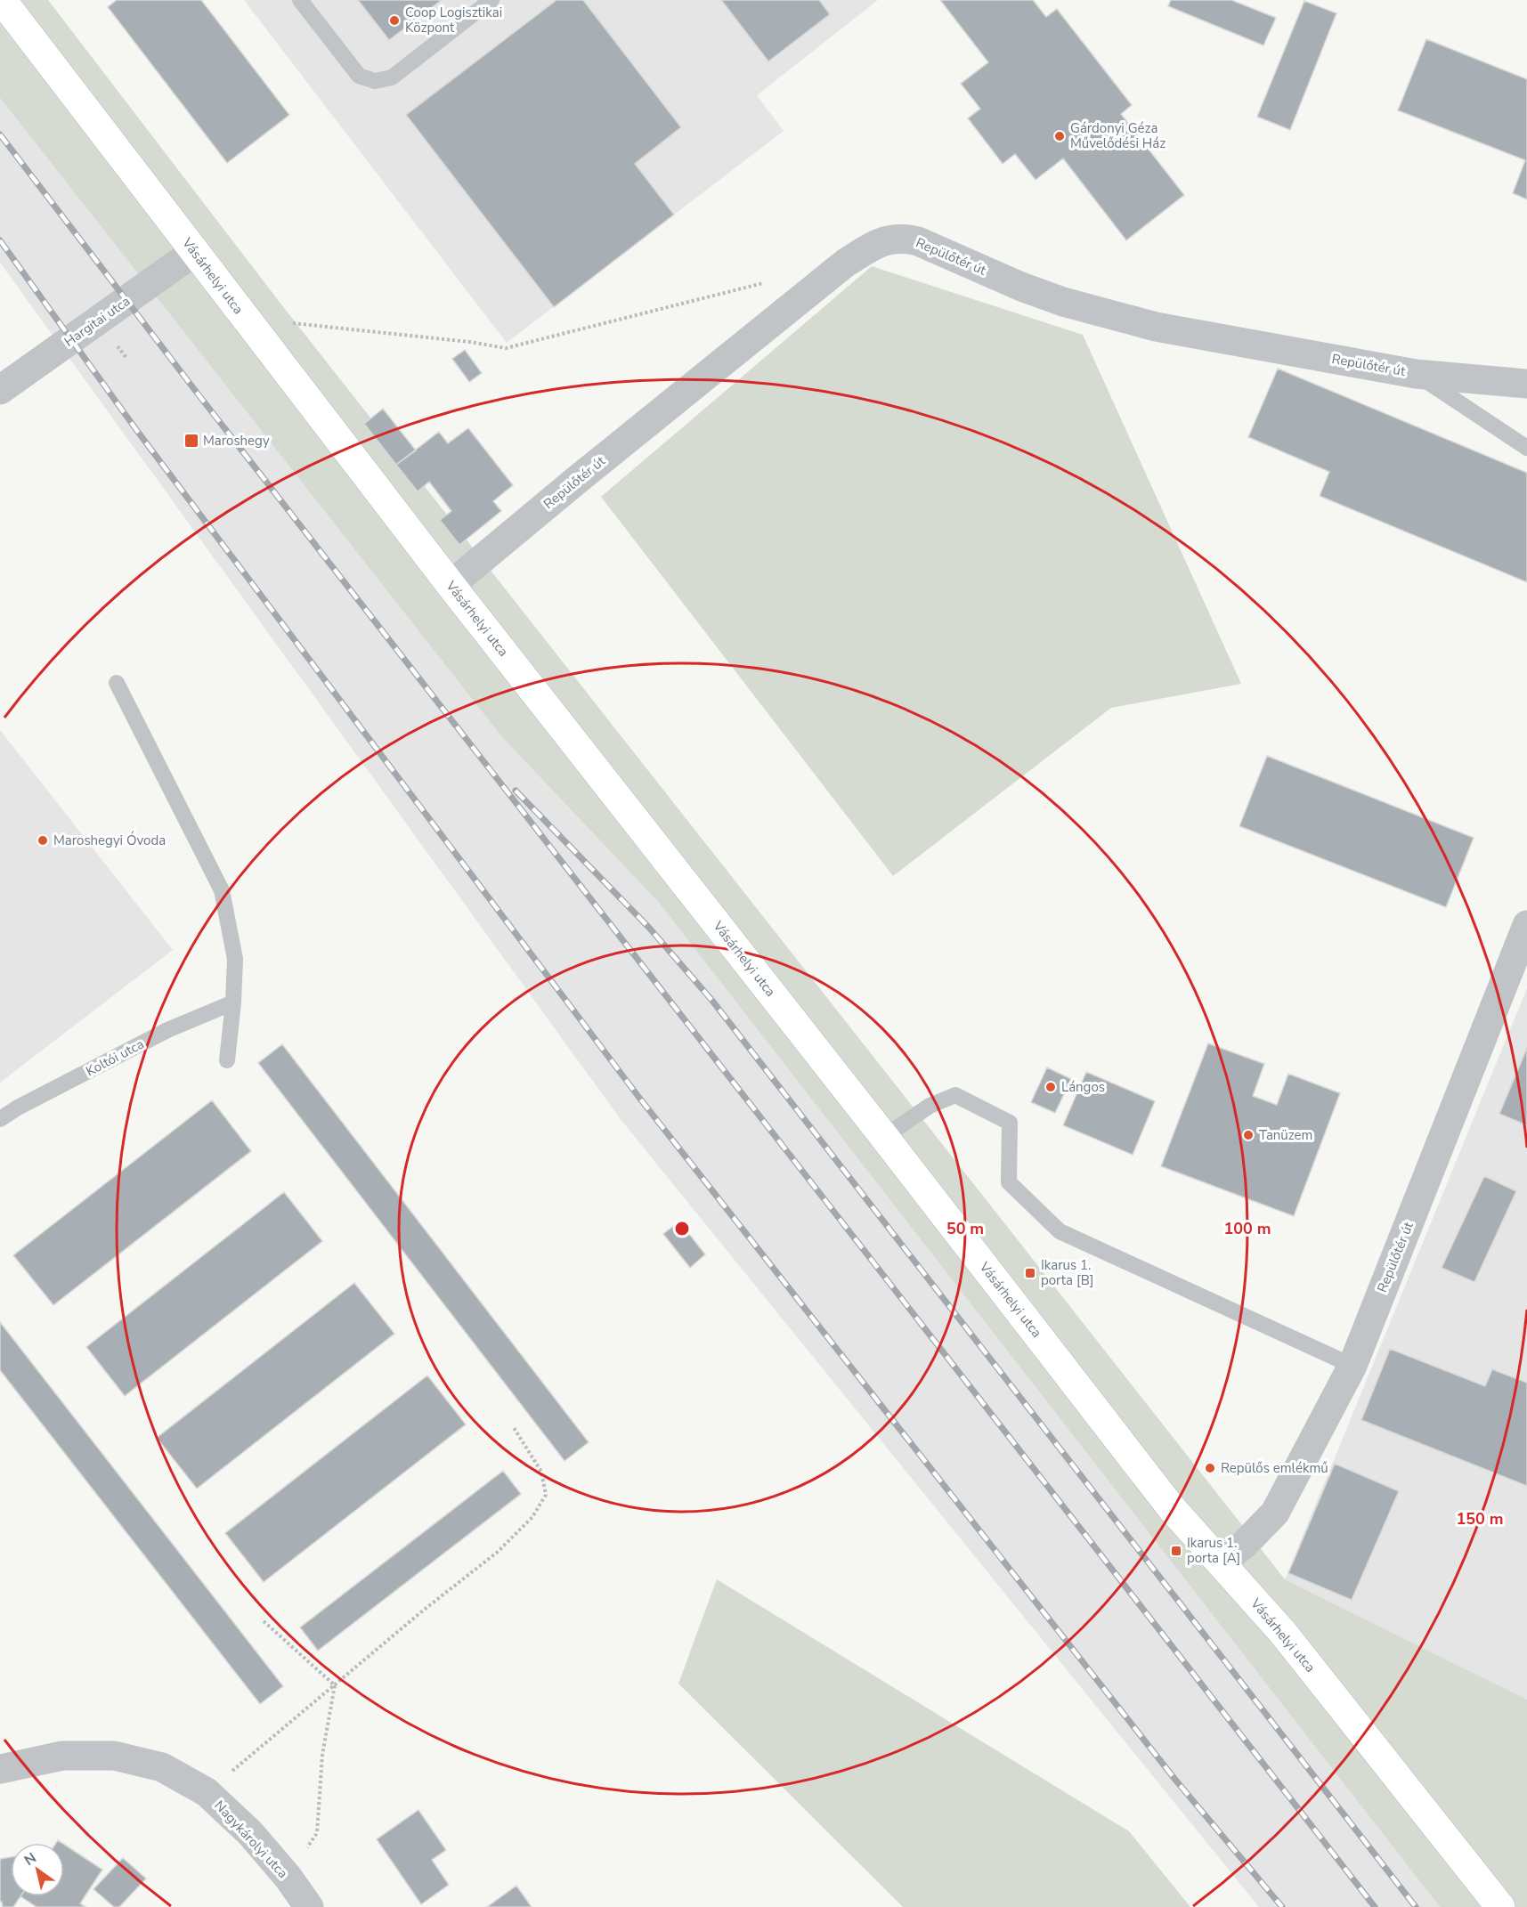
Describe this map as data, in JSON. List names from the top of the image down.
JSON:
{
  "streets": {
    "street": [
      "Repülőtér út",
      "Vásárhelyi utca",
      "Hargitai utca",
      "Nagykárolyi utca"
    ],
    "lane": ["Koltói utca"]
  },
  "crossings": [
    ["Repülőtér út", "Vásárhelyi utca"],
    ["Vásárhelyi utca", "Hargitai utca"]
  ],
  "places": {
    "other": [
      "Coop Logisztikai Központ",
      "Gárdonyi Géza Művelődési Ház",
      "Maroshegyi Óvoda",
      "Lángos",
      "Tanüzem",
      "Repülős emlékmű"
    ],
    "transit": ["Maroshegy", "Ikarus 1. porta [B]", "Ikarus 1. porta [A]"]
  },
  "north": "top left",
  "rings": ["50 m", "100 m", "150 m"]
}
